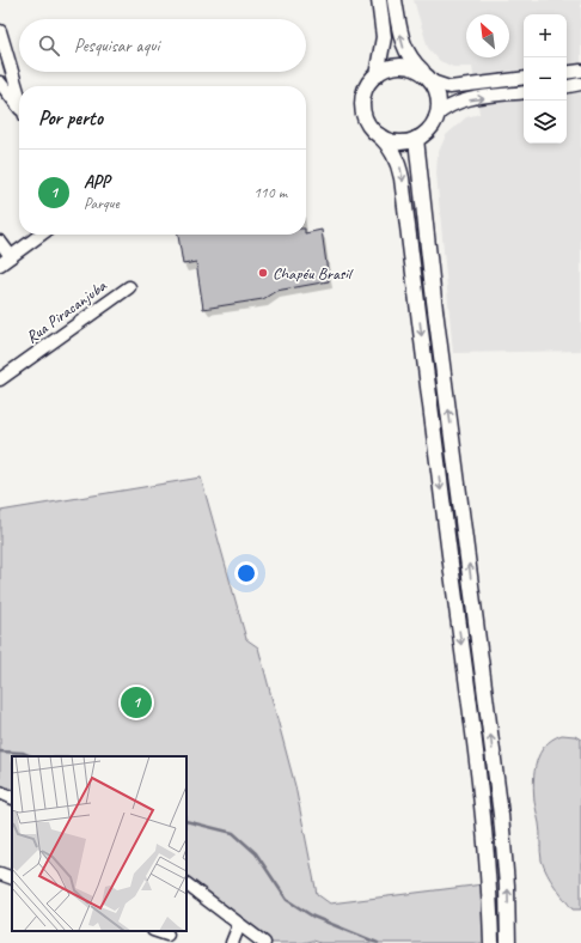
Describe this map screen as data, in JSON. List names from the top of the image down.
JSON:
{
  "streets": {
    "street": ["Rua Piracanjuba"]
  },
  "places": ["Chapéu Brasil"],
  "north": "top left",
  "page": {
    "map_buttons": ["+", "−"],
    "search": "Pesquisar aqui",
    "heading": "Por perto",
    "list": [
      {
        "mark": "1",
        "name": "APP",
        "note": "Parque",
        "value": "110 m"
      }
    ],
    "pins": "1"
  }
}
